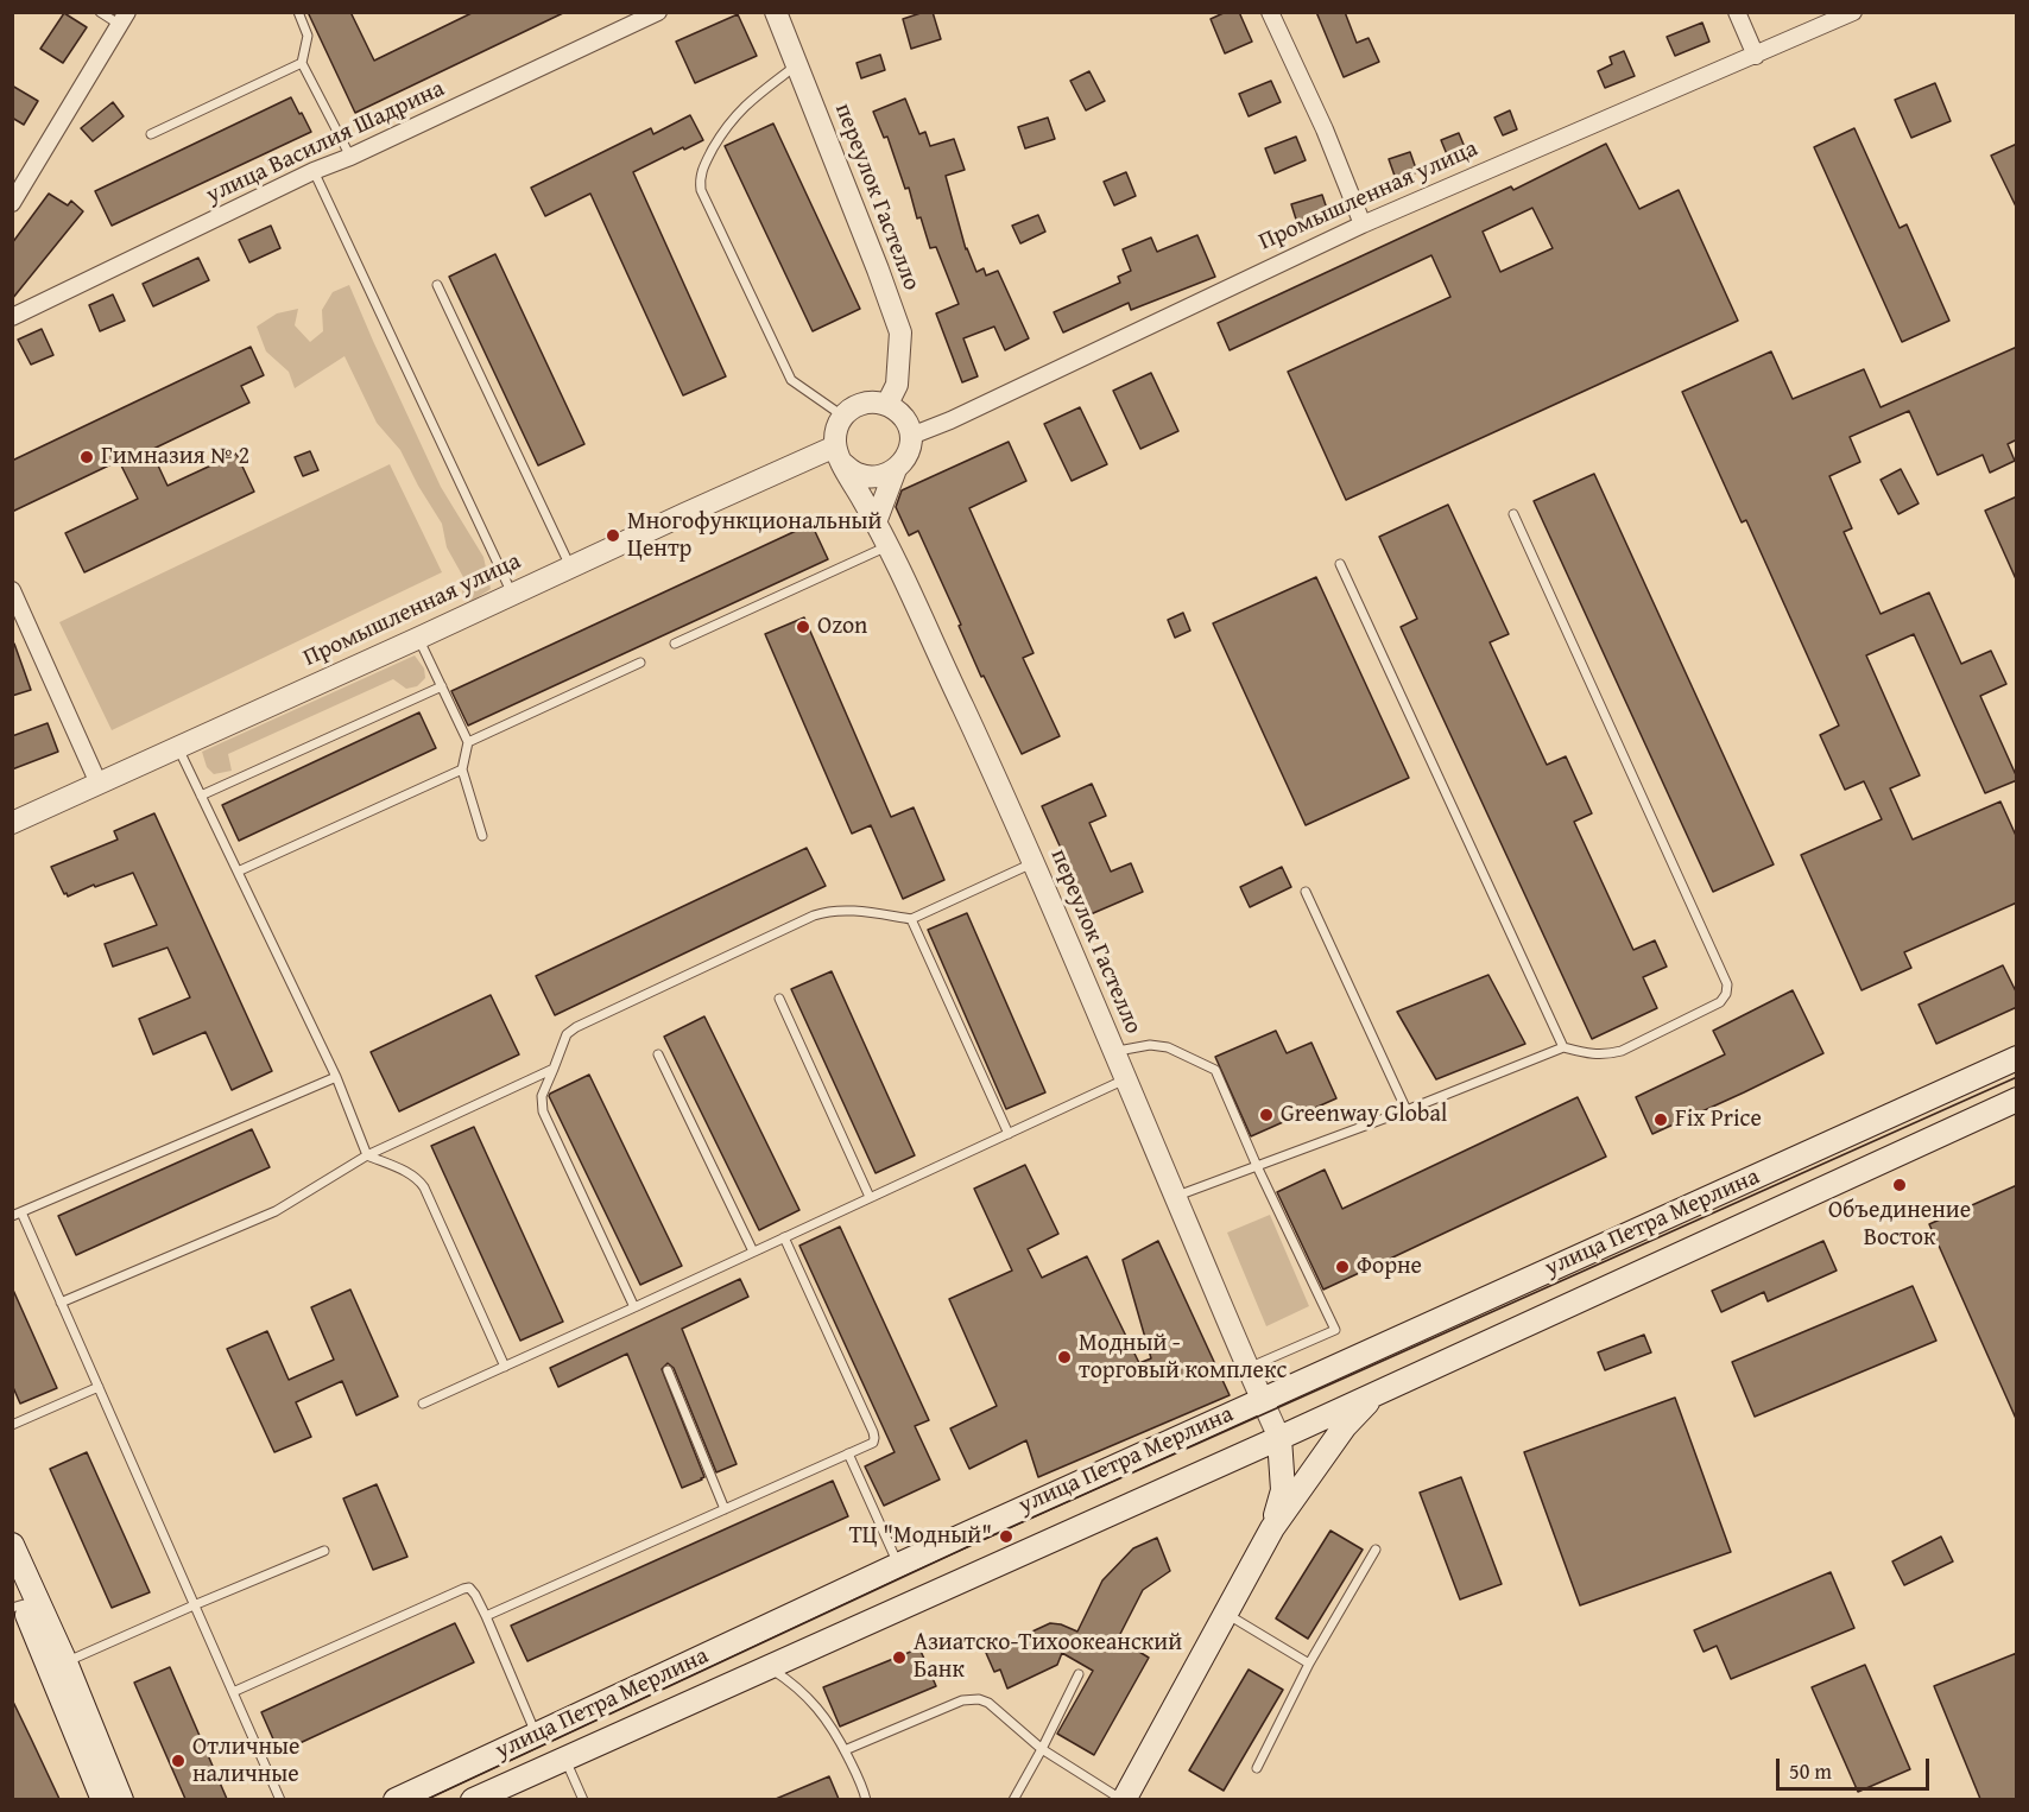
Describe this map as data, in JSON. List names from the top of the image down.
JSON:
{
  "streets": {
    "main road": ["улица Петра Мерлина"],
    "street": ["улица Василия Шадрина", "Промышленная улица", "переулок Гастелло"]
  },
  "crossings": [
    ["Промышленная улица", "переулок Гастелло"],
    ["переулок Гастелло", "улица Петра Мерлина"]
  ],
  "places": [
    "Гимназия № 2",
    "Многофункциональный Центр",
    "Ozon",
    "Greenway Global",
    "Fix Price",
    "Объединение Восток",
    "Форне",
    "Модный - торговый комплекс",
    "ТЦ \"Модный\"",
    "Азиатско-Тихоокеанский Банк",
    "Отличные наличные"
  ],
  "scale_bar": "50 m"
}
